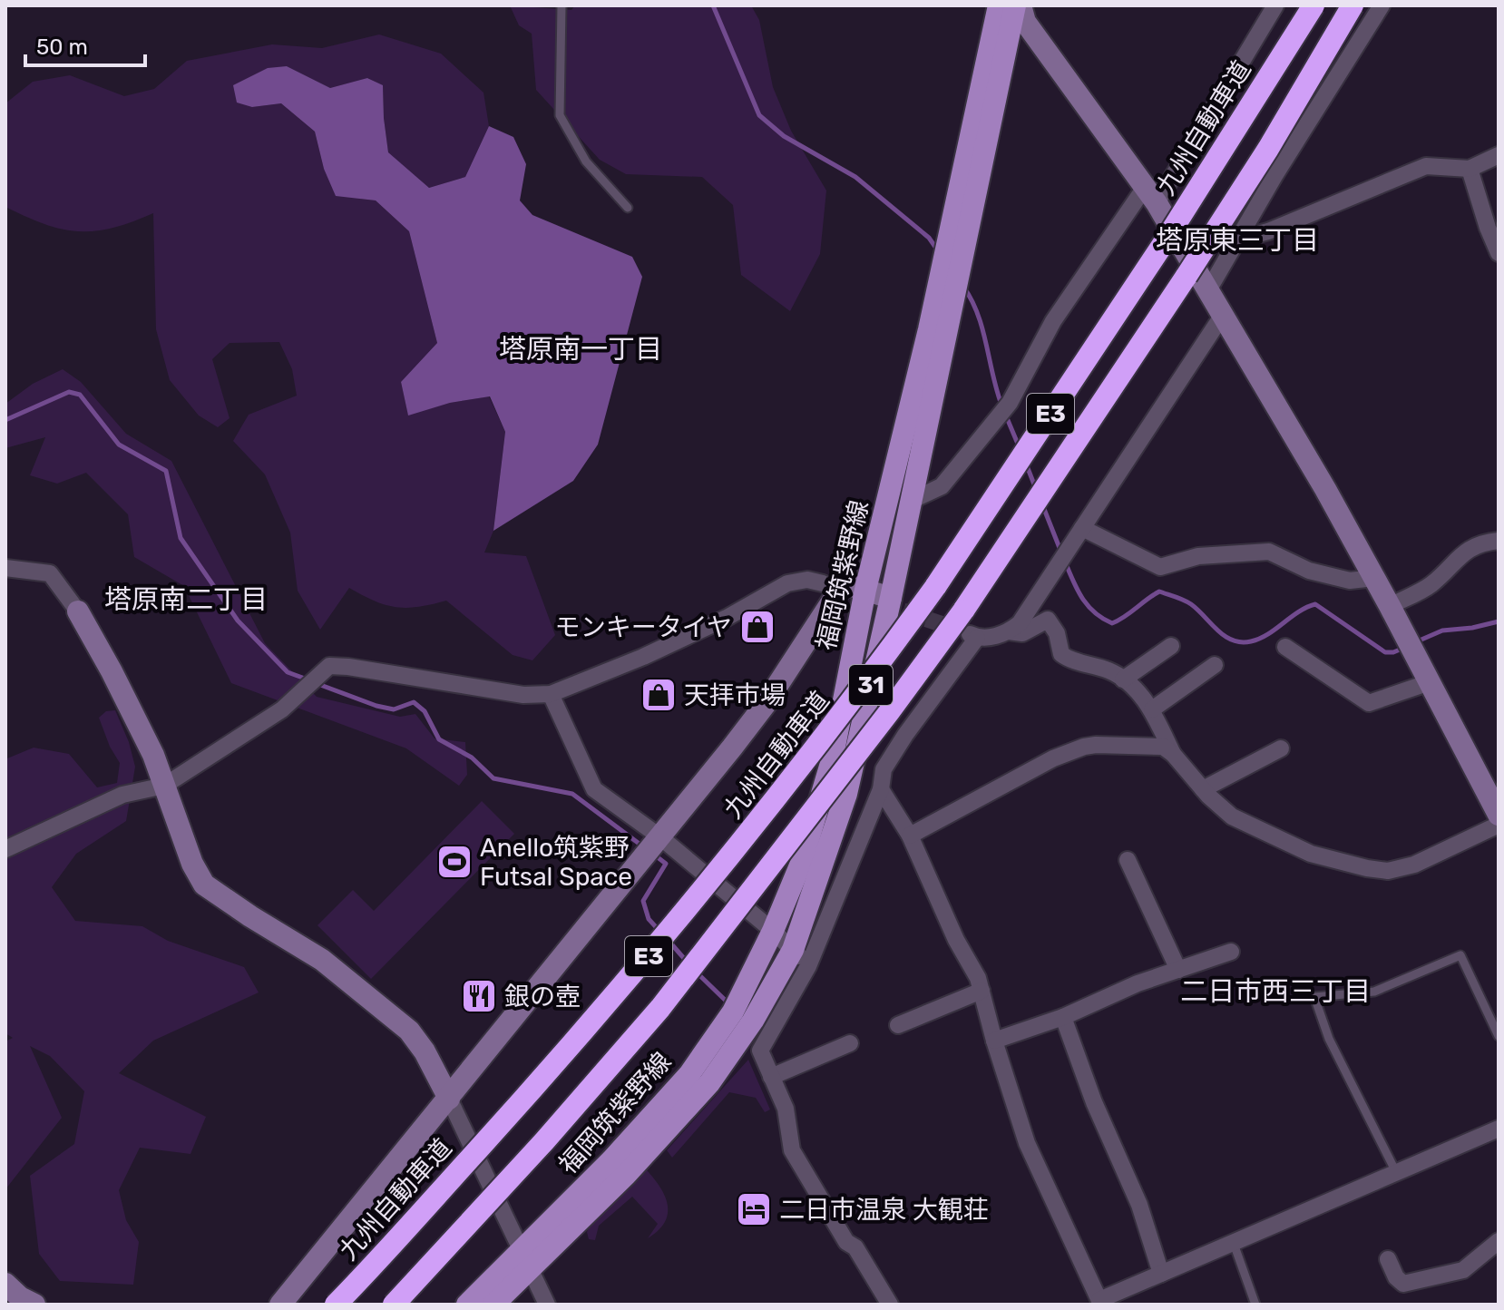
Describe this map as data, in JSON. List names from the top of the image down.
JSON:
{
  "streets": {
    "highway": ["九州自動車道", "E3"],
    "main road": ["福岡筑紫野線", "31"]
  },
  "districts": [
    "塔原東三丁目",
    "塔原南一丁目",
    "塔原南二丁目",
    "二日市西三丁目"
  ],
  "places": {
    "shop": ["モンキータイヤ", "天拝市場"],
    "sports": ["Anello筑紫野 Futsal Space"],
    "restaurant": ["銀の壺"],
    "hotel": ["二日市温泉 大観荘"]
  },
  "scale_bar": "50 m"
}
